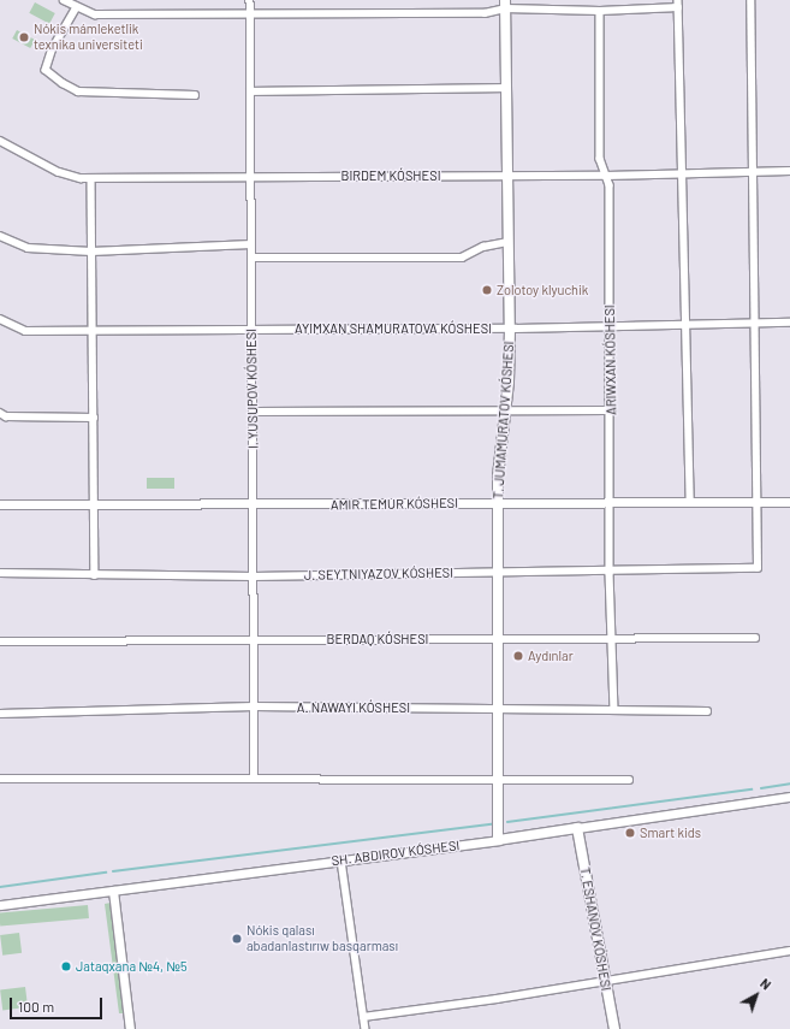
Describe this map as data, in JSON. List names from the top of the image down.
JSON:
{
  "streets": {
    "main road": ["T. JUMAMURATOV KÓSHESI", "SH. ABDIROV KÓSHESI", "T. ESHANOV KÓSHESI"],
    "street": [
      "BIRDEM KÓSHESI",
      "I. YUSUPOV KÓSHESI",
      "AMIR TEMUR KÓSHESI",
      "J. SEYTNIYAZOV KÓSHESI",
      "BERDAQ KÓSHESI"
    ]
  },
  "crossings": [
    ["BIRDEM KÓSHESI", "I. YUSUPOV KÓSHESI"],
    ["BIRDEM KÓSHESI", "T. JUMAMURATOV KÓSHESI"],
    ["I. YUSUPOV KÓSHESI", "AMIR TEMUR KÓSHESI"],
    ["I. YUSUPOV KÓSHESI", "J. SEYTNIYAZOV KÓSHESI"],
    ["I. YUSUPOV KÓSHESI", "BERDAQ KÓSHESI"],
    ["T. JUMAMURATOV KÓSHESI", "AMIR TEMUR KÓSHESI"],
    ["T. JUMAMURATOV KÓSHESI", "J. SEYTNIYAZOV KÓSHESI"],
    ["T. JUMAMURATOV KÓSHESI", "BERDAQ KÓSHESI"],
    ["T. JUMAMURATOV KÓSHESI", "SH. ABDIROV KÓSHESI"],
    ["AMIR TEMUR KÓSHESI", "J. SEYTNIYAZOV KÓSHESI"],
    ["SH. ABDIROV KÓSHESI", "T. ESHANOV KÓSHESI"]
  ],
  "places": [
    "Nókis mámleketlik texnika universiteti",
    "Zolotoy klyuchik",
    "Aydınlar",
    "Smart kids",
    "Nókis qalası abadanlastırıw basqarması",
    "Jataqxana №4, №5"
  ],
  "scale_bar": "100 m",
  "north": "top right"
}
